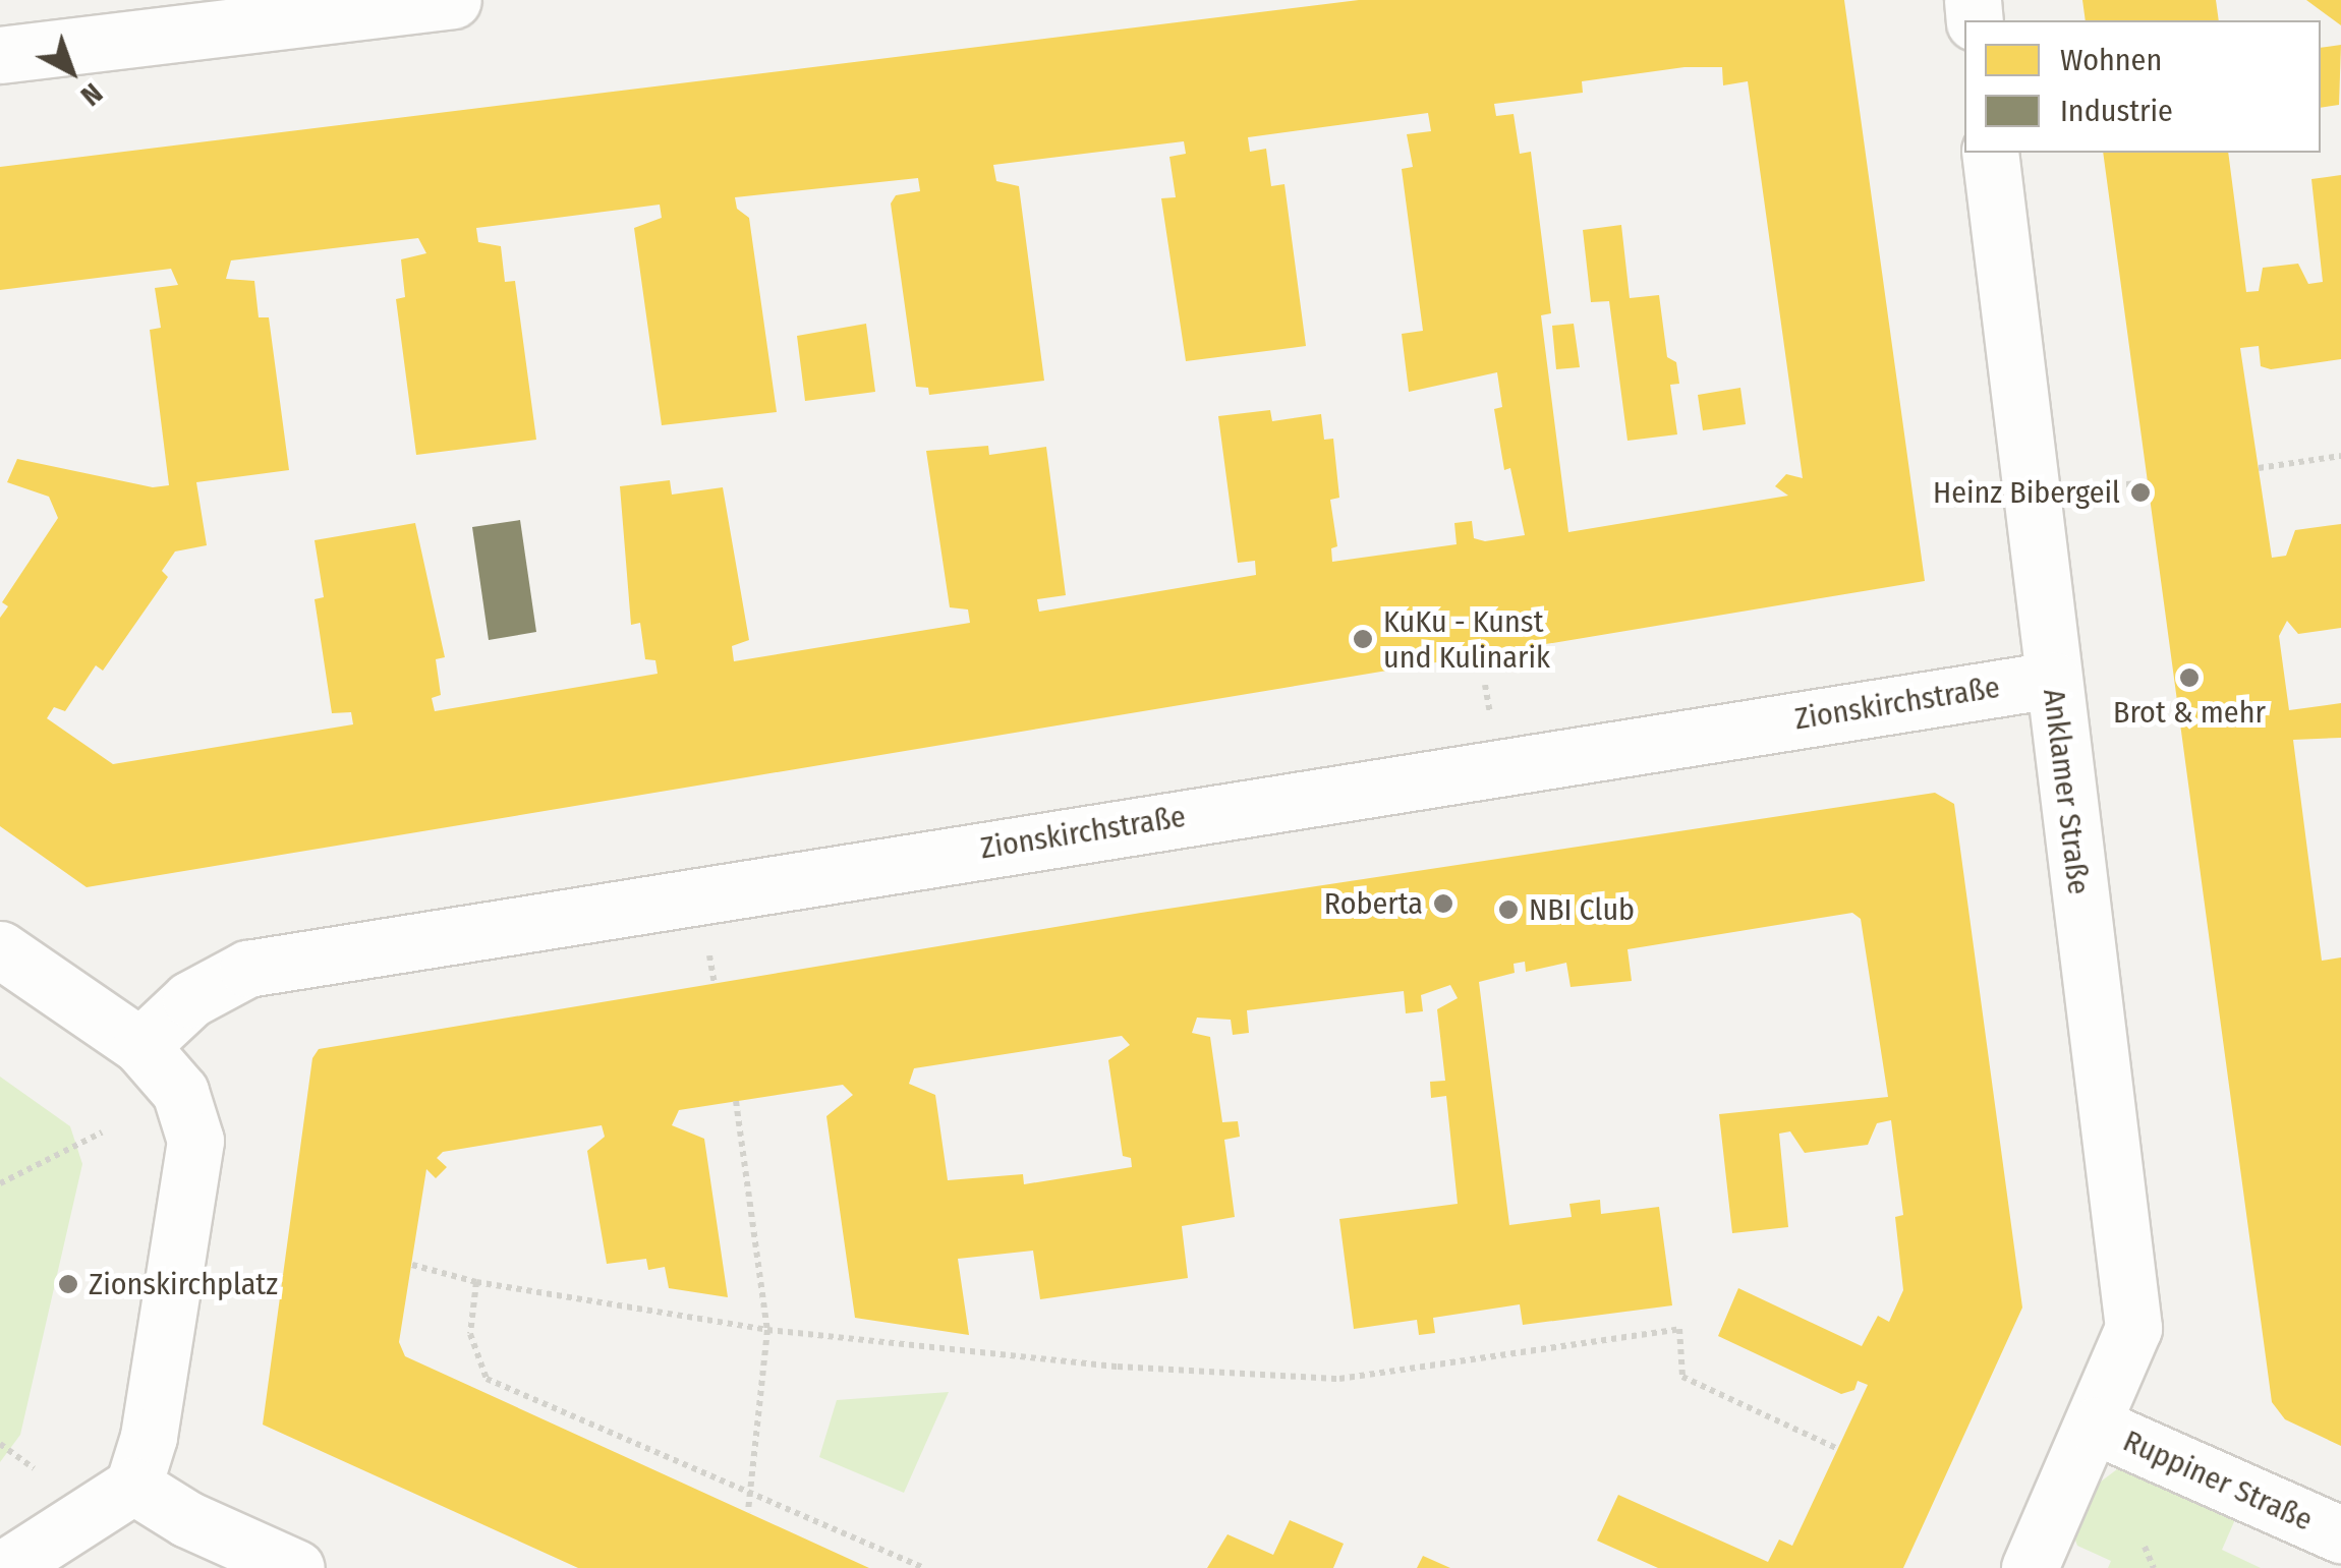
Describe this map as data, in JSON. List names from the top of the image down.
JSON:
{
  "streets": {
    "street": ["Zionskirchstraße", "Anklamer Straße", "Ruppiner Straße"]
  },
  "crossings": [
    ["Zionskirchstraße", "Anklamer Straße"],
    ["Anklamer Straße", "Ruppiner Straße"]
  ],
  "places": [
    "Heinz Bibergeil",
    "KuKu - Kunst und Kulinarik",
    "Brot & mehr",
    "Roberta",
    "NBI Club",
    "Zionskirchplatz"
  ],
  "legend": ["Wohnen", "Industrie"],
  "north": "bottom right"
}
